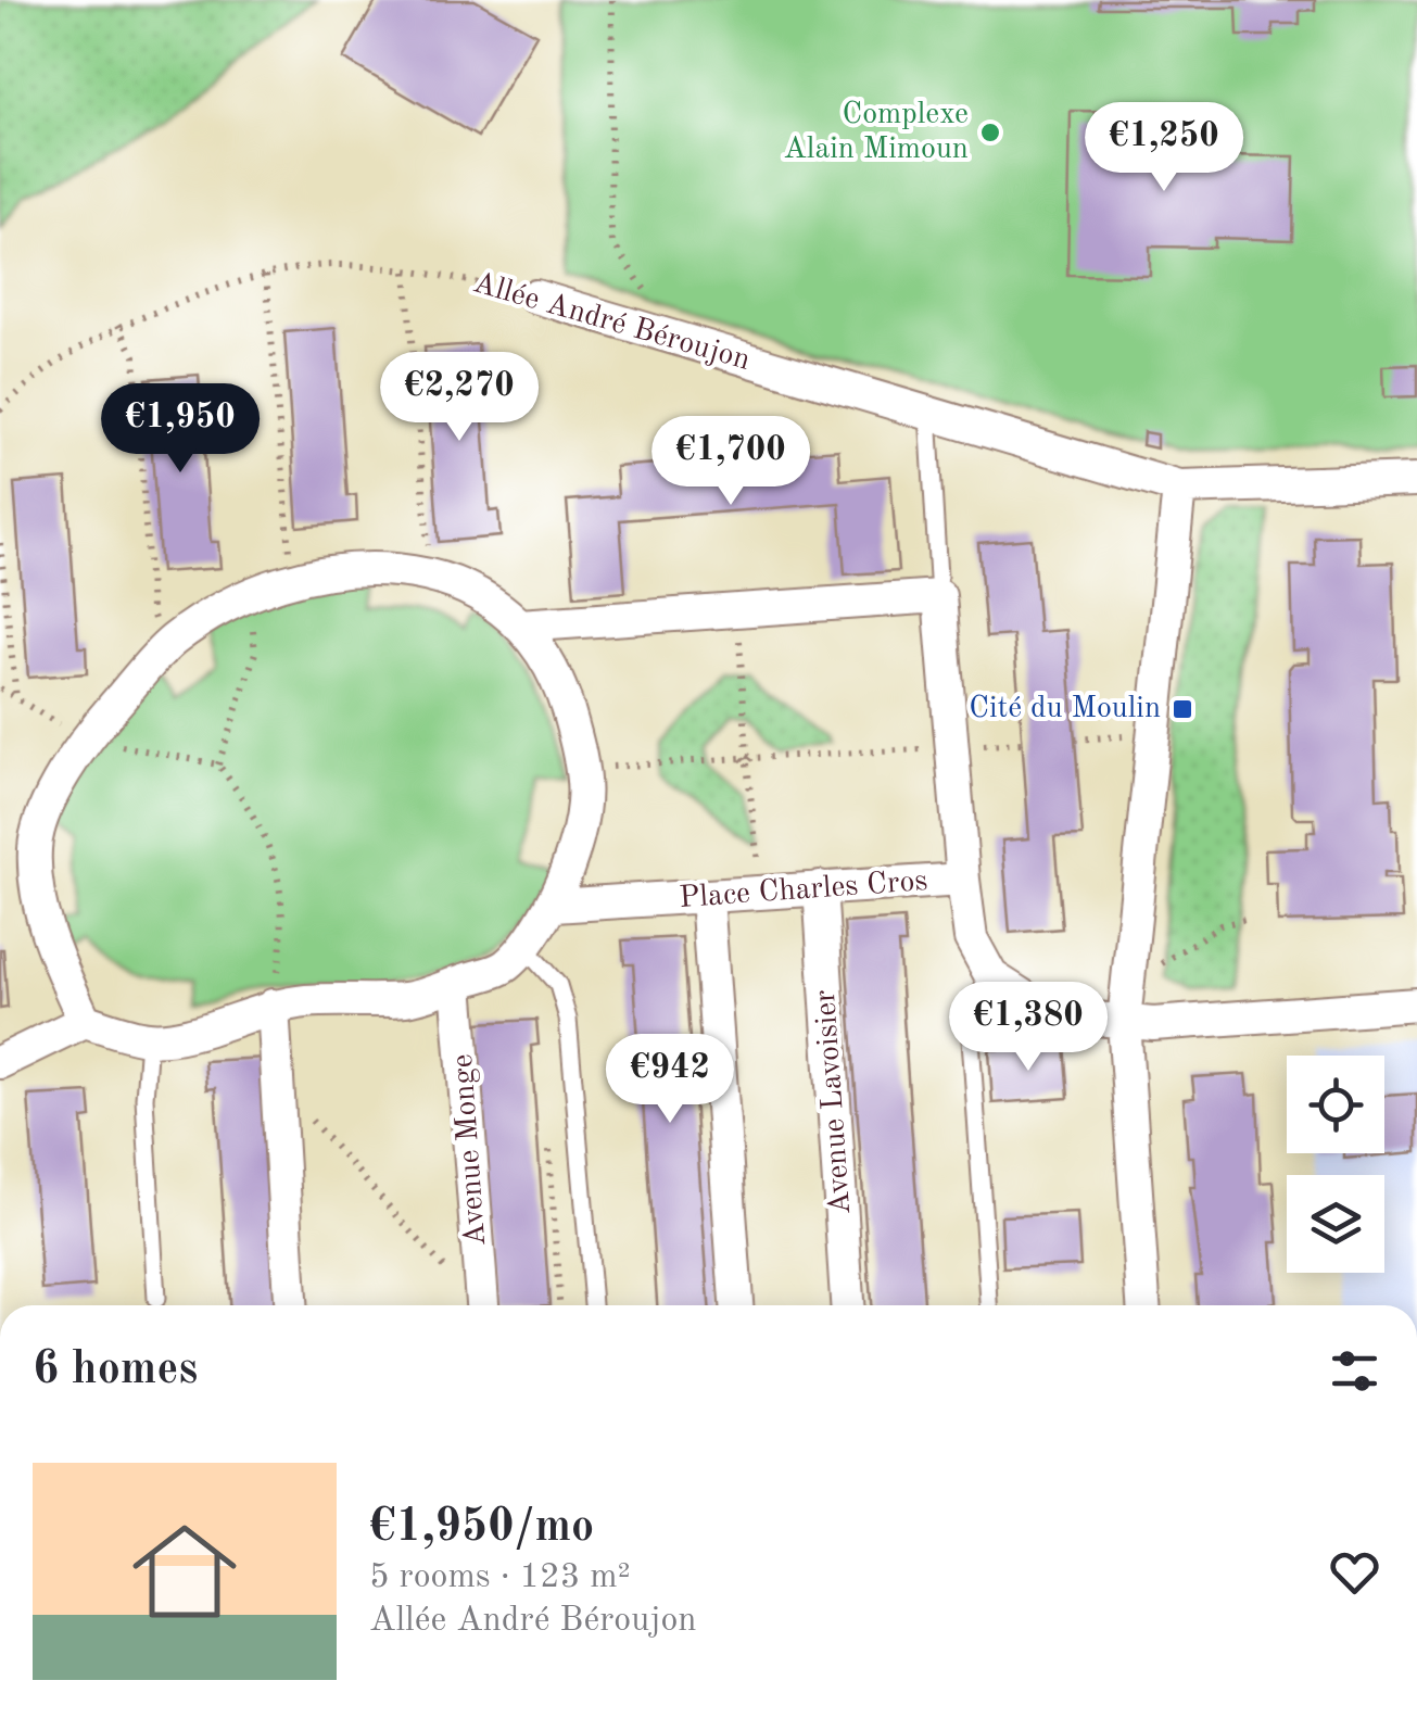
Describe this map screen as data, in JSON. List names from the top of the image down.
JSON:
{
  "streets": {
    "street": [
      "Allée André Béroujon",
      "Place Charles Cros",
      "Avenue Lavoisier",
      "Avenue Monge"
    ]
  },
  "crossings": [
    ["Place Charles Cros", "Avenue Lavoisier"]
  ],
  "places": {
    "other": ["Complexe Alain Mimoun"],
    "transit": ["Cité du Moulin"]
  },
  "page": {
    "price": [
      "€1,250",
      "€2,270",
      "€1,950",
      "€1,700",
      "€1,380",
      "€942"
    ],
    "heading": "6 homes",
    "list": [
      {
        "name": "€1,950/mo",
        "note": "5 rooms · 123 m² · Allée André Béroujon"
      }
    ]
  }
}
